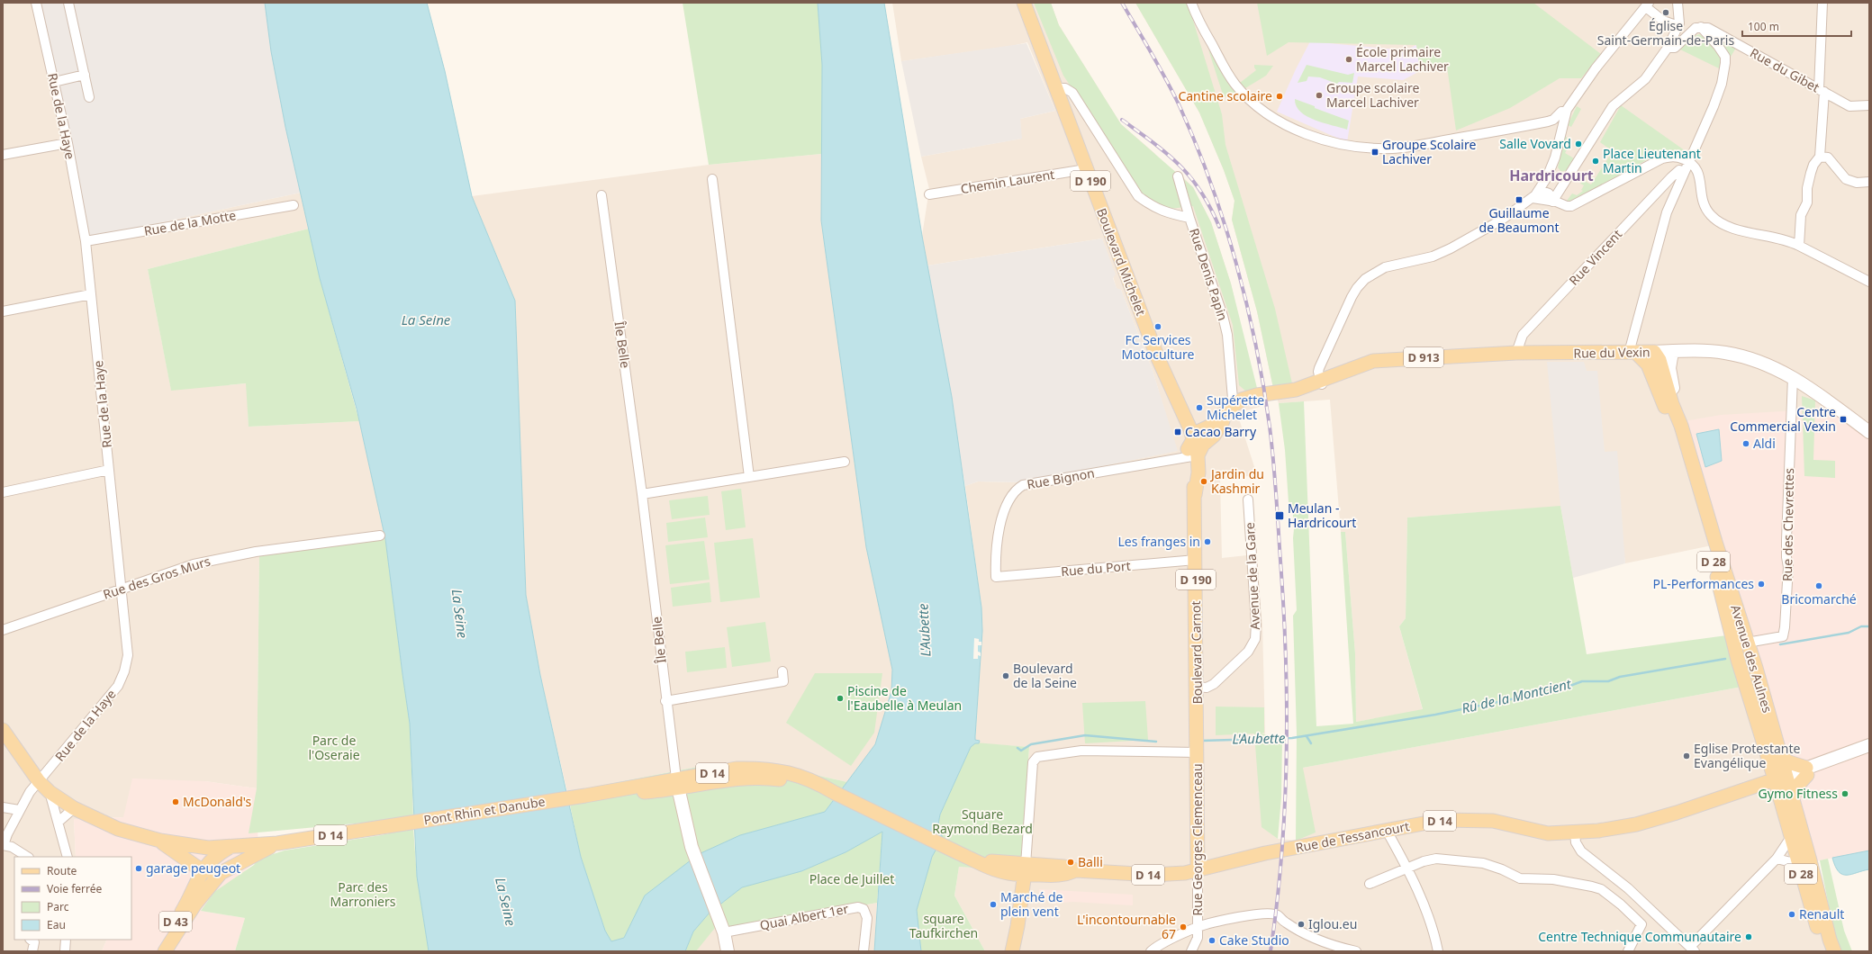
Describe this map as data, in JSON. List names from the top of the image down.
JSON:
{
  "streets": {
    "main road": [
      "D 190",
      "Boulevard Michelet",
      "Rue du Vexin",
      "D 913",
      "D 28",
      "Boulevard Carnot",
      "Avenue des Aulnes",
      "D 14",
      "Pont Rhin et Danube",
      "Rue de Tessancourt",
      "Rue Georges Clemenceau",
      "D 43"
    ],
    "street": [
      "Rue du Gibet",
      "Rue de la Haye",
      "Chemin Laurent",
      "Rue de la Motte",
      "Rue Vincent",
      "Rue Denis Papin",
      "Île Belle",
      "Rue Bignon",
      "Rue des Chevrettes",
      "Rue du Port",
      "Avenue de la Gare",
      "Rue des Gros Murs",
      "Quai Albert 1er"
    ]
  },
  "crossings": [
    ["Rue de la Haye", "Rue de la Motte"],
    ["Rue de la Haye", "Rue des Gros Murs"],
    ["Chemin Laurent", "Boulevard Michelet"],
    ["Rue Vincent", "Rue du Vexin"],
    ["Boulevard Michelet", "Rue Denis Papin"],
    ["Boulevard Michelet", "Rue du Vexin"],
    ["Boulevard Michelet", "Rue Bignon"],
    ["Boulevard Michelet", "Boulevard Carnot"],
    ["Rue Denis Papin", "Rue du Vexin"],
    ["Île Belle", "D 14"],
    ["Île Belle", "Pont Rhin et Danube"],
    ["Rue du Vexin", "Rue Bignon"],
    ["Rue du Vexin", "Rue des Chevrettes"],
    ["Rue du Vexin", "D 28"],
    ["Rue du Vexin", "Boulevard Carnot"],
    ["Rue Bignon", "Rue du Port"],
    ["Rue Bignon", "Boulevard Carnot"],
    ["Rue des Chevrettes", "Avenue des Aulnes"],
    ["D 28", "Avenue des Aulnes"],
    ["D 28", "D 14"],
    ["Rue du Port", "Boulevard Carnot"],
    ["Avenue de la Gare", "Boulevard Carnot"],
    ["Boulevard Carnot", "Rue Georges Clemenceau"],
    ["Avenue des Aulnes", "D 14"],
    ["D 14", "Pont Rhin et Danube"],
    ["D 14", "Rue de Tessancourt"],
    ["D 14", "Rue Georges Clemenceau"],
    ["D 14", "D 43"],
    ["Rue de Tessancourt", "Rue Georges Clemenceau"]
  ],
  "districts": ["Hardricourt"],
  "water": ["La Seine", "L'Aubette", "Rû de la Montcient"],
  "parks": [
    "Parc de l'Oseraie",
    "Square Raymond Bezard",
    "Place de Juillet",
    "Parc des Marroniers",
    "square Taufkirchen"
  ],
  "places": {
    "other": [
      "Église Saint-Germain-de-Paris",
      "École primaire Marcel Lachiver",
      "Groupe scolaire Marcel Lachiver",
      "Cantine scolaire",
      "Salle Vovard",
      "Place Lieutenant Martin",
      "FC Services Motoculture",
      "Supérette Michelet",
      "Aldi",
      "Jardin du Kashmir",
      "Les franges in",
      "PL-Performances",
      "Bricomarché",
      "Boulevard de la Seine",
      "Piscine de l'Eaubelle à Meulan",
      "Eglise Protestante Evangélique",
      "Gymo Fitness",
      "McDonald's",
      "Balli",
      "garage peugeot",
      "Marché de plein vent",
      "Renault",
      "Iglou.eu",
      "L'incontournable 67",
      "Centre Technique Communautaire",
      "Cake Studio"
    ],
    "transit": [
      "Groupe Scolaire Lachiver",
      "Guillaume de Beaumont",
      "Centre Commercial Vexin",
      "Cacao Barry",
      "Meulan - Hardricourt"
    ]
  },
  "legend": [
    "Route",
    "Voie ferrée",
    "Parc",
    "Eau"
  ],
  "scale_bar": "100 m"
}
